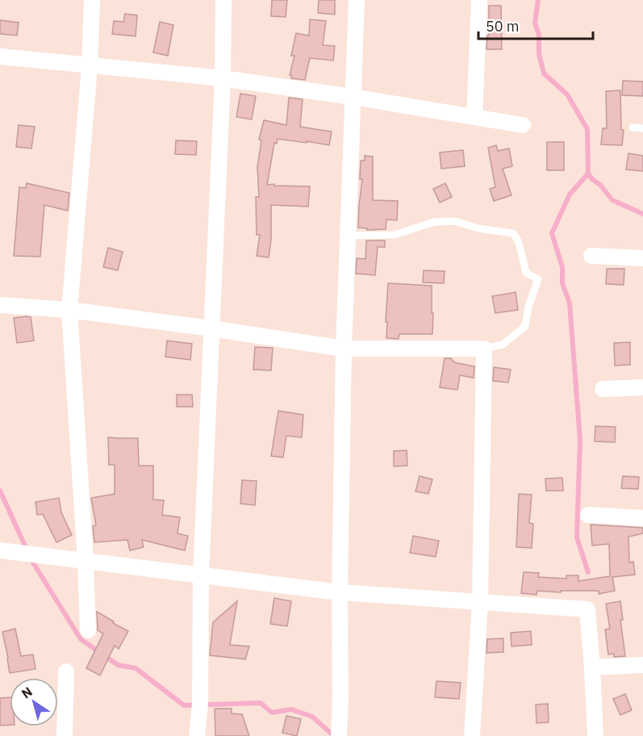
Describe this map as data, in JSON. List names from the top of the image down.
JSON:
{
  "scale_bar": "50 m",
  "north": "top left"
}
